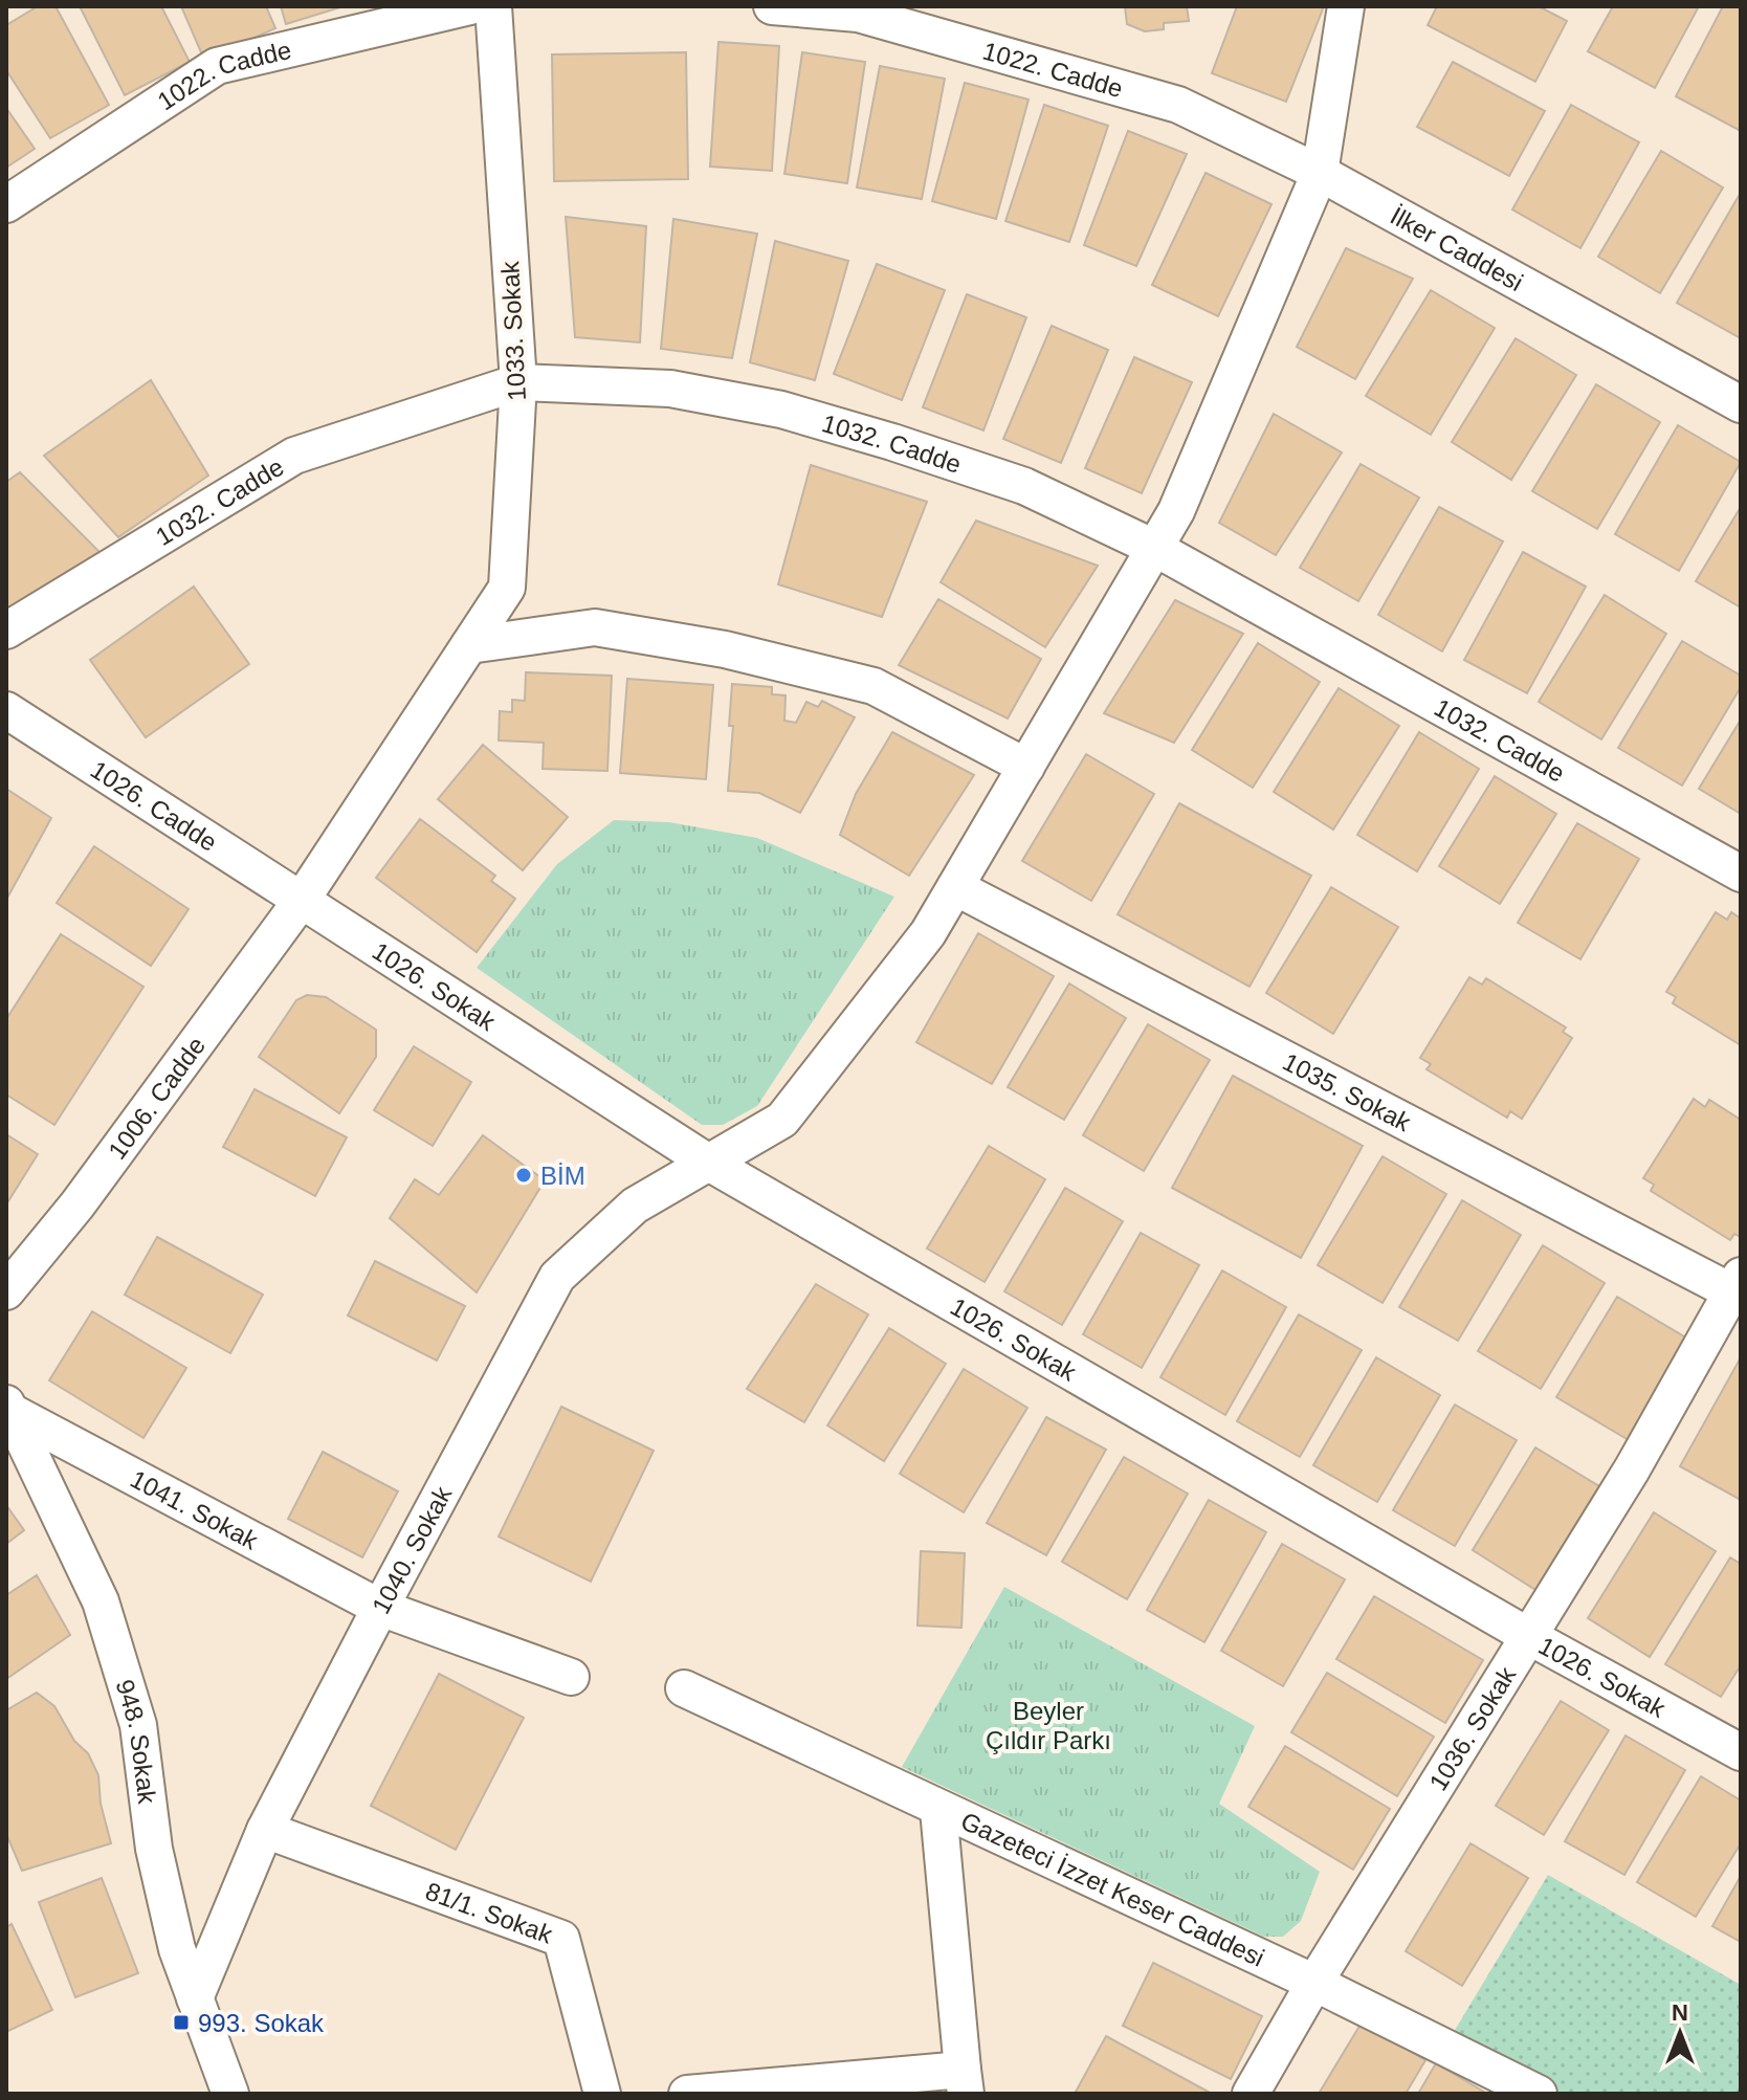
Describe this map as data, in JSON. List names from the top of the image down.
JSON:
{
  "streets": {
    "street": [
      "1022. Cadde",
      "İlker Caddesi",
      "1033. Sokak",
      "1032. Cadde",
      "1026. Cadde",
      "1026. Sokak",
      "1035. Sokak",
      "1006. Cadde",
      "1041. Sokak",
      "1040. Sokak",
      "1036. Sokak",
      "948. Sokak",
      "Gazeteci İzzet Keser Caddesi",
      "81/1. Sokak"
    ]
  },
  "crossings": [
    ["1022. Cadde", "İlker Caddesi"],
    ["1022. Cadde", "1040. Sokak"],
    ["İlker Caddesi", "1040. Sokak"],
    ["1033. Sokak", "1032. Cadde"],
    ["1033. Sokak", "1026. Cadde"],
    ["1033. Sokak", "1026. Sokak"],
    ["1033. Sokak", "1006. Cadde"],
    ["1032. Cadde", "1040. Sokak"],
    ["1026. Cadde", "1026. Sokak"],
    ["1026. Cadde", "1006. Cadde"],
    ["1026. Sokak", "1006. Cadde"],
    ["1026. Sokak", "1040. Sokak"],
    ["1026. Sokak", "1036. Sokak"],
    ["1035. Sokak", "1040. Sokak"],
    ["1035. Sokak", "1036. Sokak"],
    ["1041. Sokak", "1040. Sokak"],
    ["1041. Sokak", "948. Sokak"],
    ["1040. Sokak", "948. Sokak"],
    ["1040. Sokak", "81/1. Sokak"],
    ["1036. Sokak", "Gazeteci İzzet Keser Caddesi"]
  ],
  "parks": ["Beyler Çıldır Parkı"],
  "places": {
    "other": ["BİM"],
    "transit": ["993. Sokak"]
  },
  "north": "top"
}
